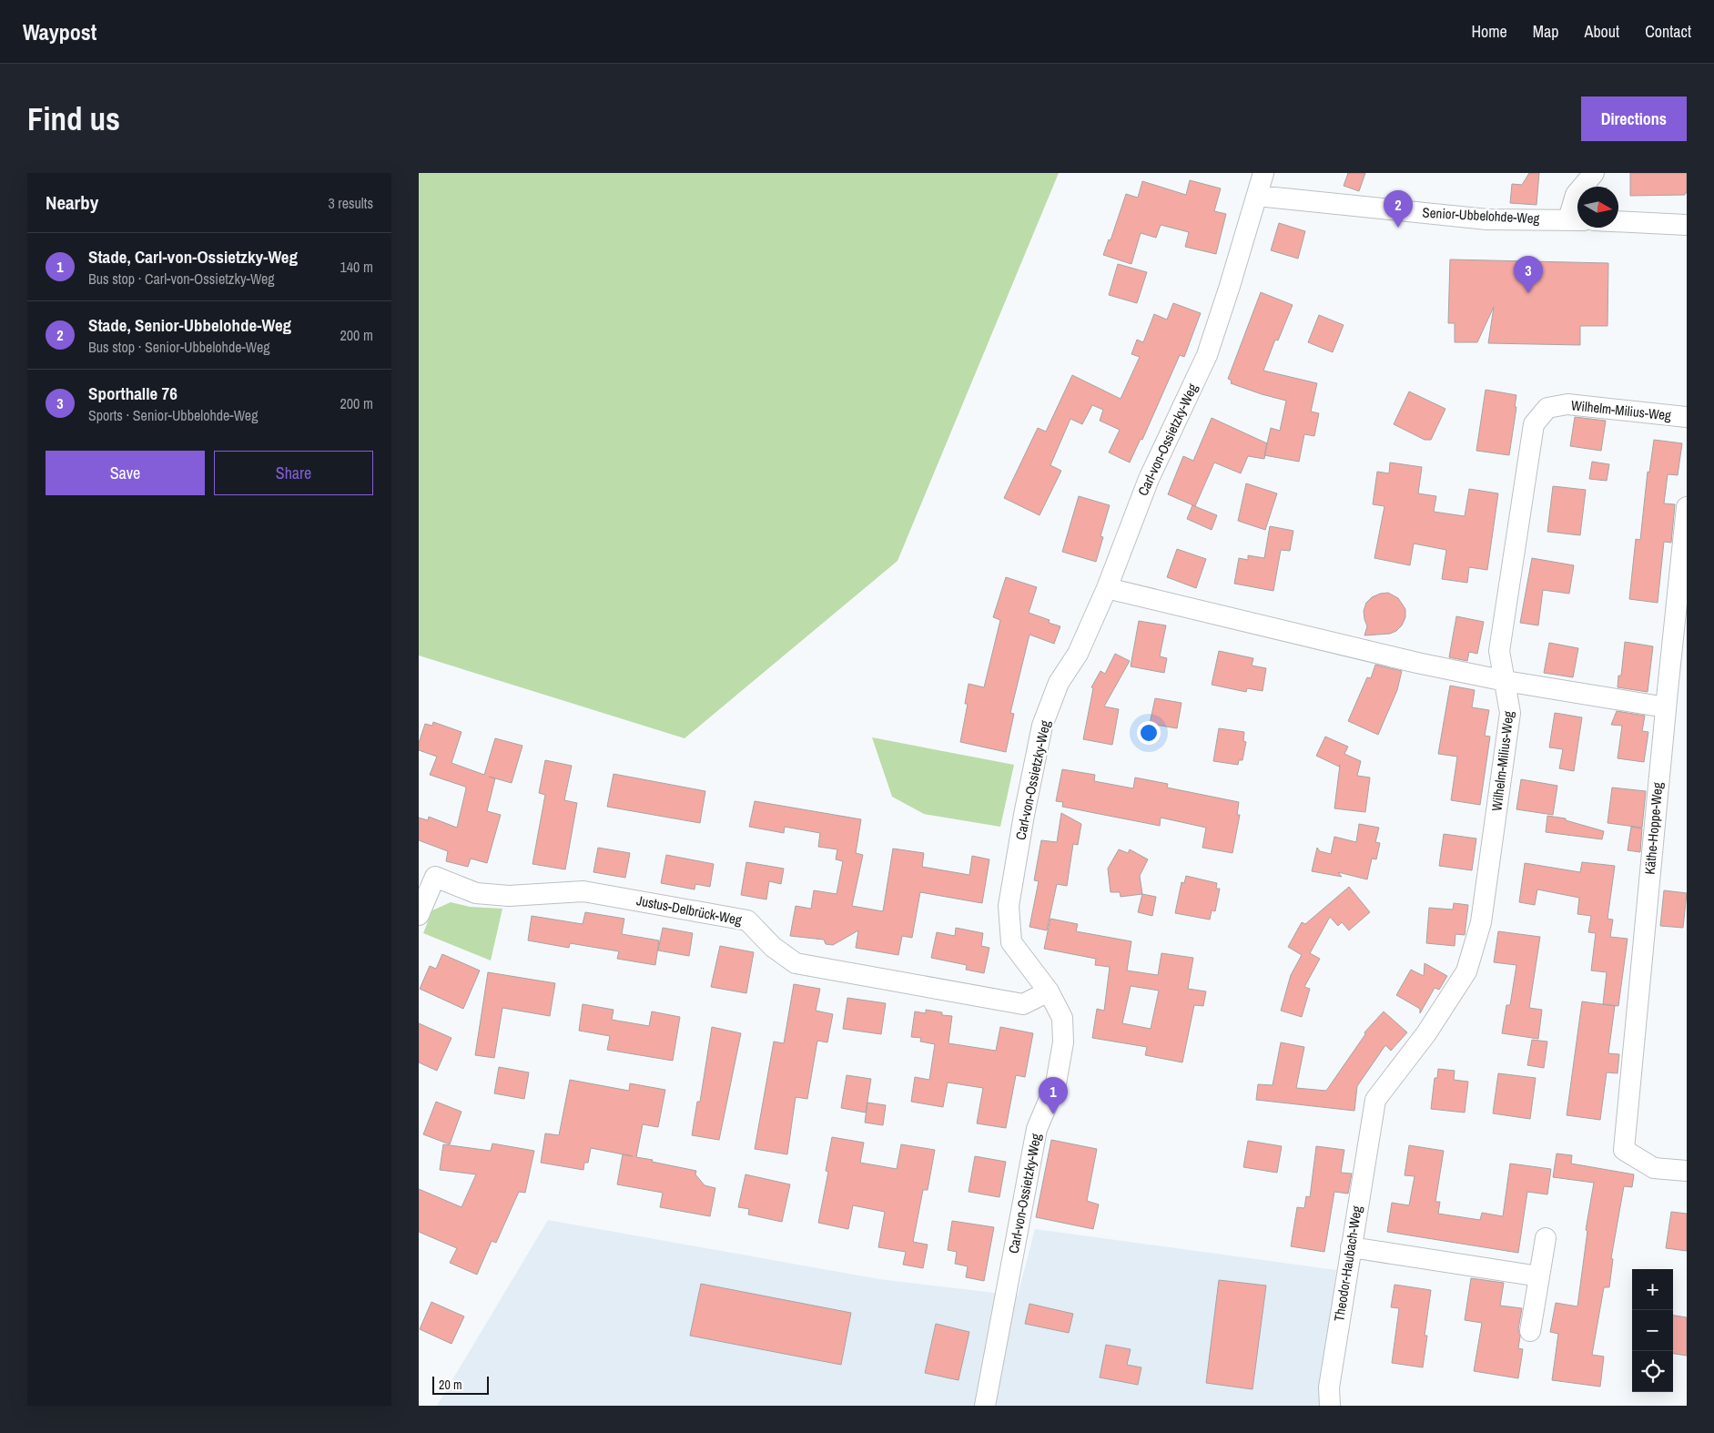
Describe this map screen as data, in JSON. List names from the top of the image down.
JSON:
{
  "streets": {
    "street": [
      "Senior-Ubbelohde-Weg",
      "Wilhelm-Milius-Weg",
      "Carl-von-Ossietzky-Weg",
      "Käthe-Hoppe-Weg",
      "Justus-Delbrück-Weg",
      "Theodor-Haubach-Weg"
    ]
  },
  "crossings": [
    ["Senior-Ubbelohde-Weg", "Carl-von-Ossietzky-Weg"],
    ["Wilhelm-Milius-Weg", "Theodor-Haubach-Weg"],
    ["Carl-von-Ossietzky-Weg", "Justus-Delbrück-Weg"]
  ],
  "scale_bar": "20 m",
  "north": "right",
  "page": {
    "header": "Waypost",
    "nav": [
      "Home",
      "Map",
      "About",
      "Contact"
    ],
    "buttons": [
      "Directions",
      ["Save", "Share"]
    ],
    "title": "Find us",
    "heading": ["Nearby", "3 results"],
    "pins": ["2", "3", "1"],
    "list": [
      {
        "mark": "1",
        "name": "Stade, Carl-von-Ossietzky-Weg",
        "note": "Bus stop · Carl-von-Ossietzky-Weg",
        "value": "140 m"
      },
      {
        "mark": "2",
        "name": "Stade, Senior-Ubbelohde-Weg",
        "note": "Bus stop · Senior-Ubbelohde-Weg",
        "value": "200 m"
      },
      {
        "mark": "3",
        "name": "Sporthalle 76",
        "note": "Sports · Senior-Ubbelohde-Weg",
        "value": "200 m"
      }
    ],
    "map_buttons": ["+", "−"],
    "scale": "20 m"
  }
}
